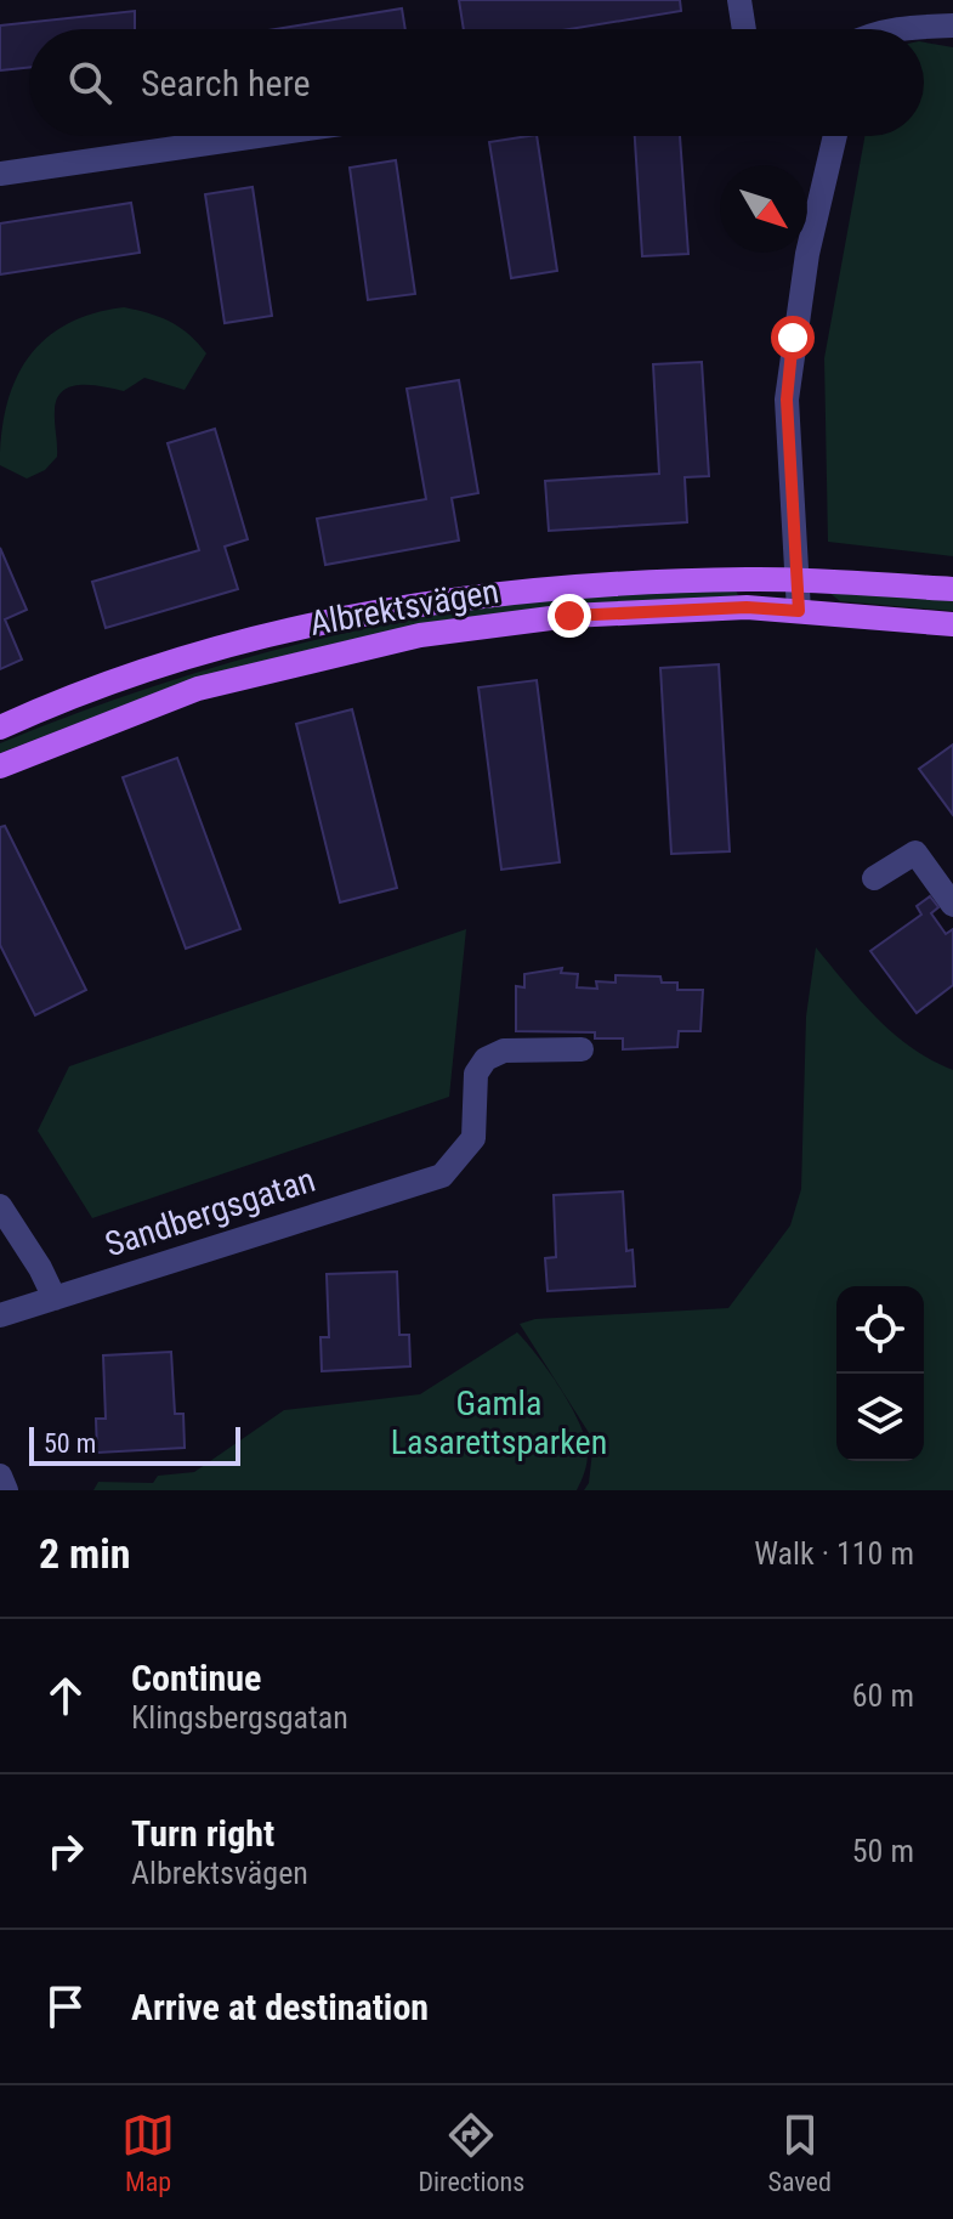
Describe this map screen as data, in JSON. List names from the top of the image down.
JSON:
{
  "streets": {
    "main road": ["Albrektsvägen"],
    "street": ["Sandbergsgatan"]
  },
  "parks": ["Gamla Lasarettsparken"],
  "scale_bar": "50 m",
  "north": "bottom right",
  "page": {
    "search": "Search here",
    "scale": "50 m",
    "heading": ["2 min", "Walk · 110 m"],
    "list": [
      ["Continue", "Klingsbergsgatan", "60 m"],
      ["Turn right", "Albrektsvägen", "50 m"],
      "Arrive at destination"
    ],
    "nav": ["Map", "Directions", "Saved"]
  }
}
